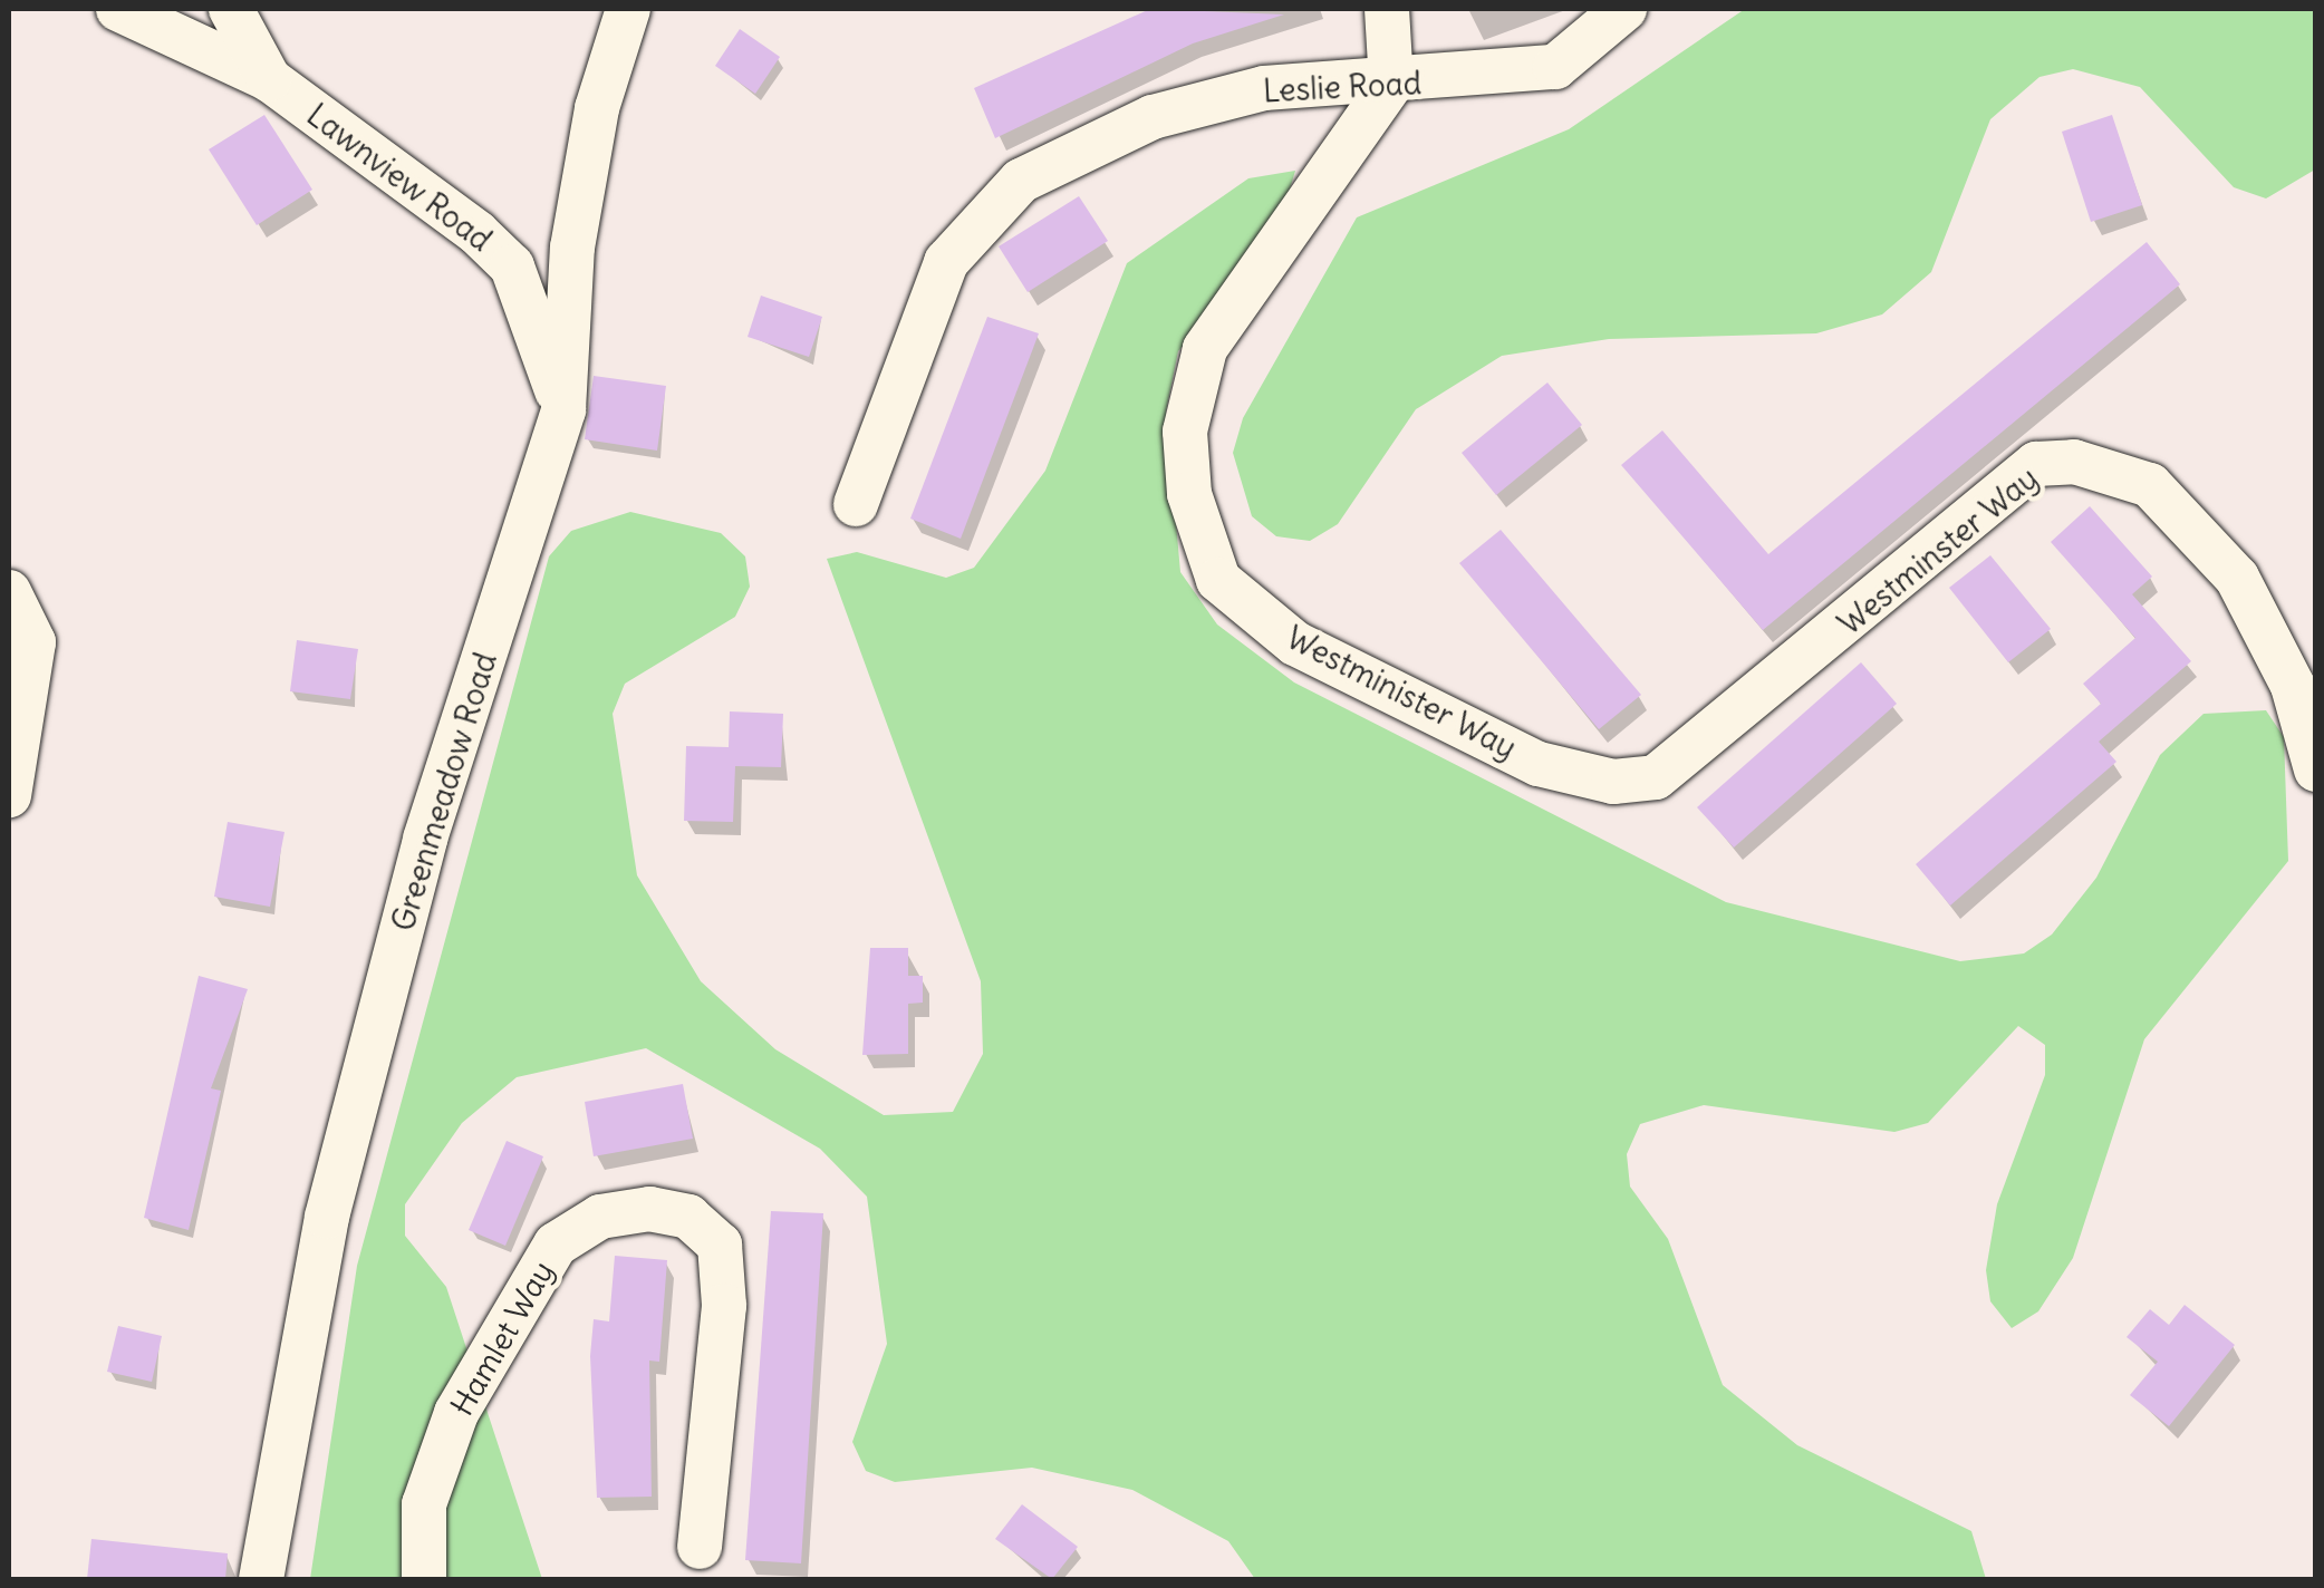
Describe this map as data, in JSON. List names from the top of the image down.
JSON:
{
  "streets": {
    "street": [
      "Leslie Road",
      "Lawnview Road",
      "Westminster Way",
      "Westminister Way",
      "Greenmeadow Road",
      "Hamlet Way"
    ]
  },
  "crossings": [
    ["Leslie Road", "Westminister Way"],
    ["Lawnview Road", "Greenmeadow Road"],
    ["Westminster Way", "Westminister Way"]
  ]
}
